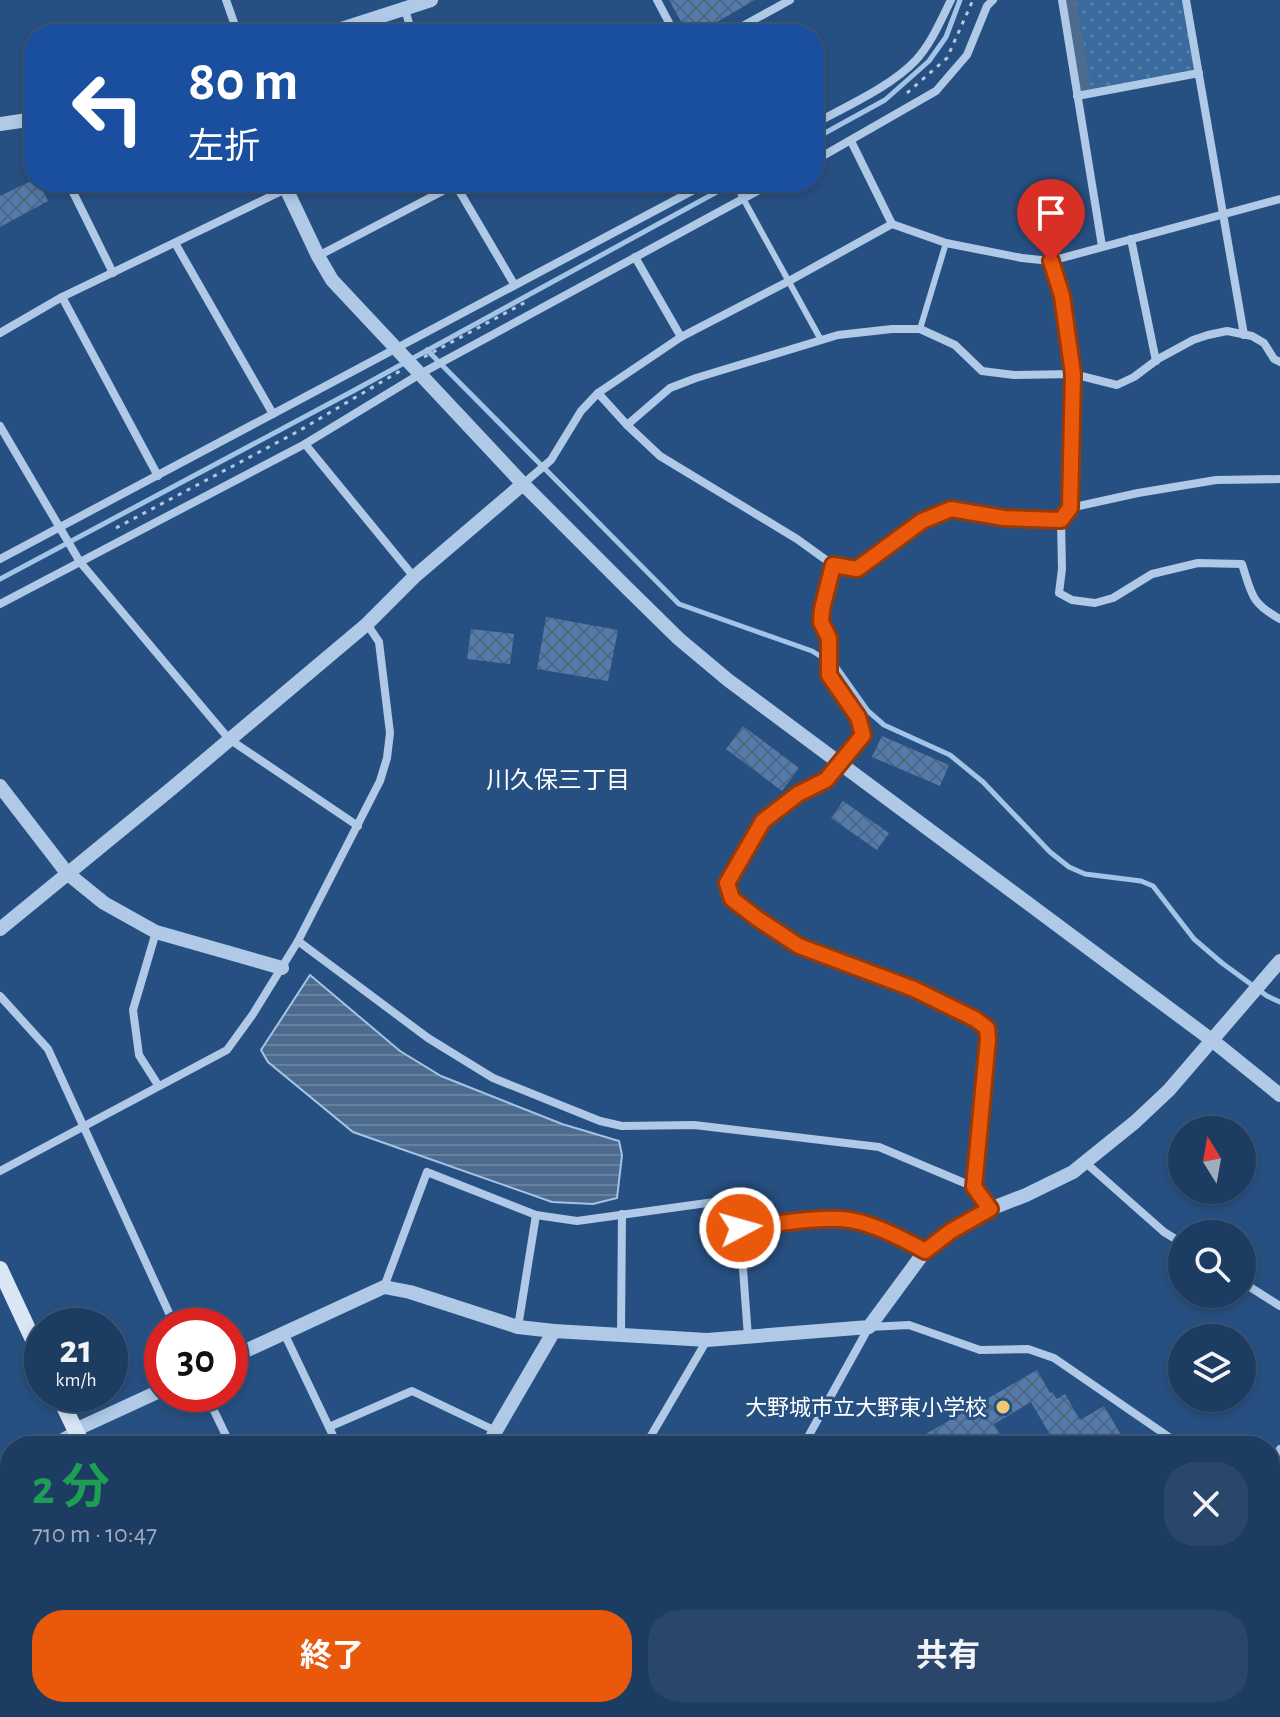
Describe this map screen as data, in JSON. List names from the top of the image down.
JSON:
{
  "districts": ["川久保三丁目"],
  "places": ["大野城市立大野東小学校"],
  "north": "top",
  "page": {
    "turn": ["80 m", "左折"],
    "speed": "21 km/h",
    "limit": "30",
    "heading": ["2 分", "710 m · 10:47"],
    "buttons": ["終了", "共有"]
  }
}
